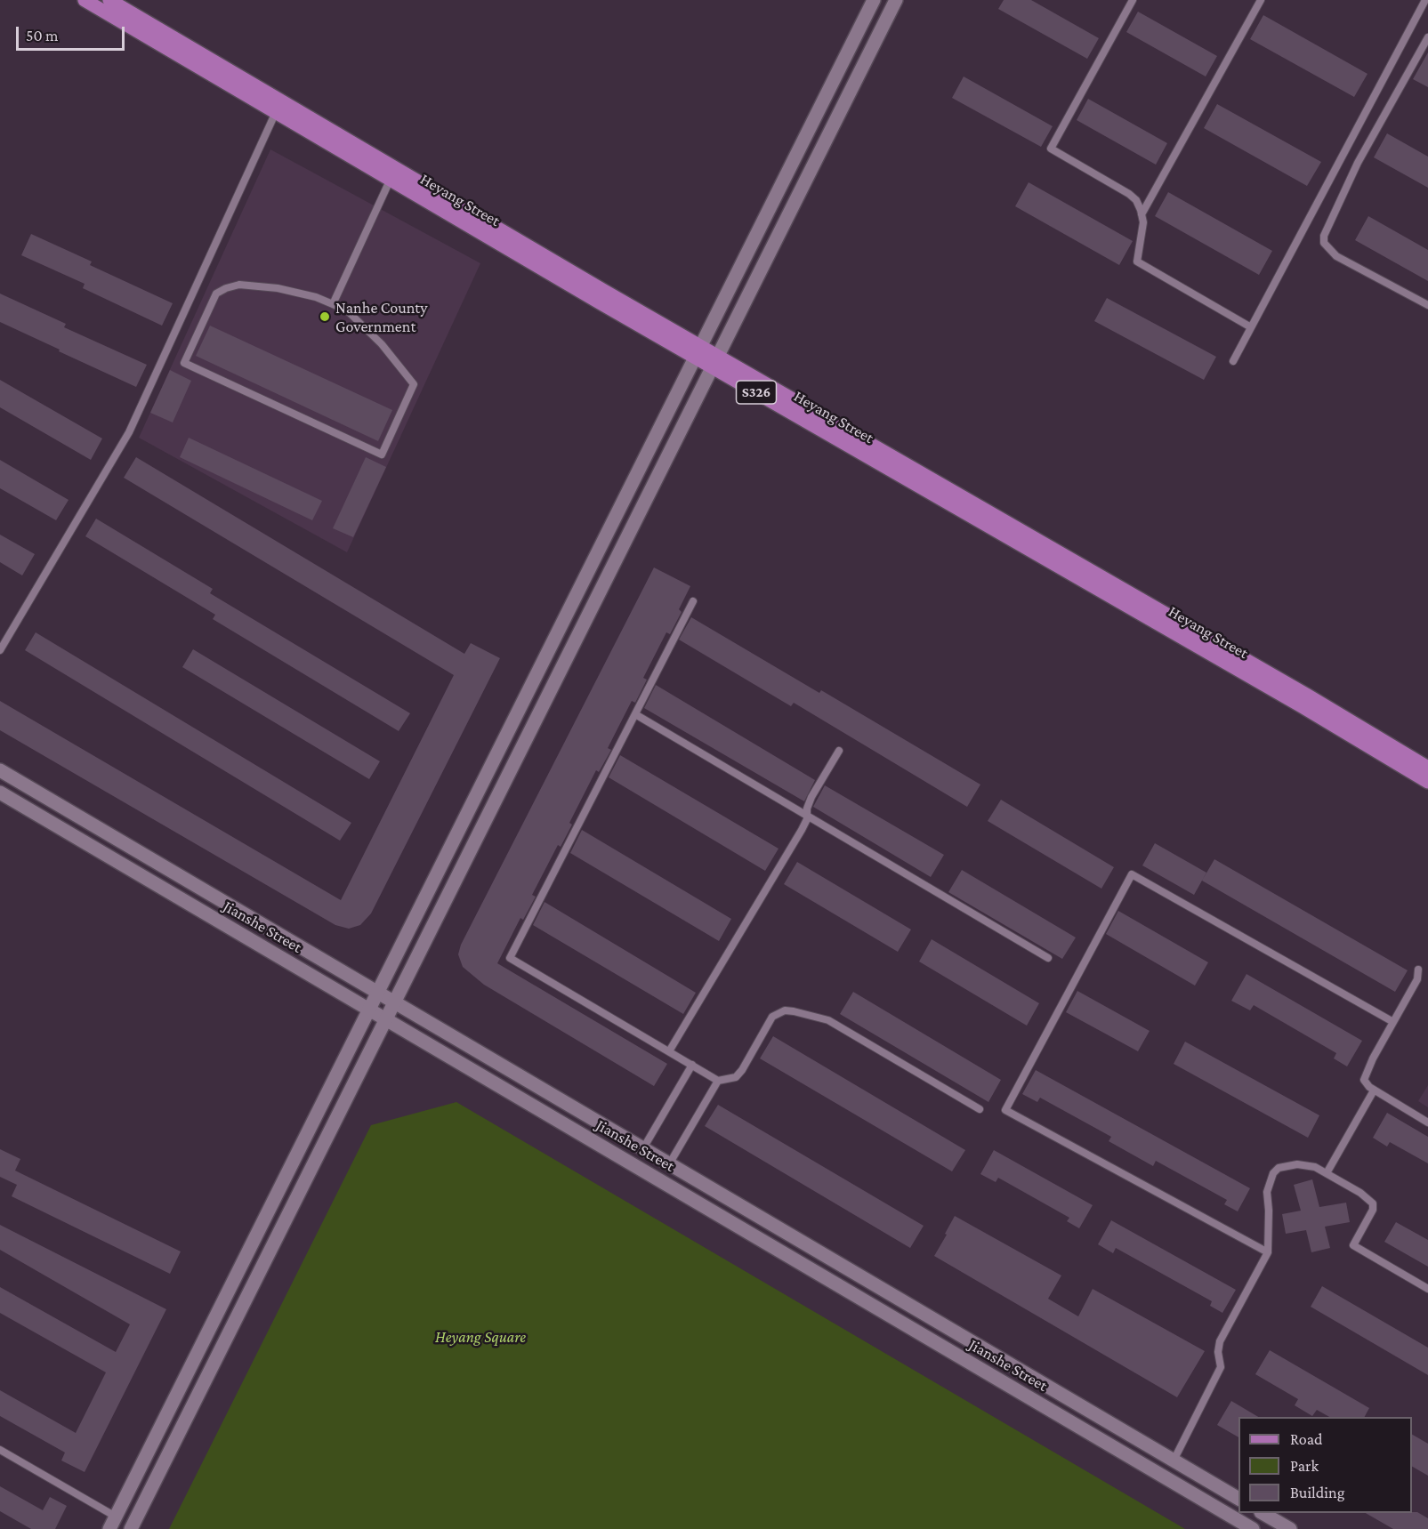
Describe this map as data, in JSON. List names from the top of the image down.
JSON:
{
  "streets": {
    "main road": ["Heyang Street", "S326", "Jianshe Street"]
  },
  "parks": ["Heyang Square"],
  "places": ["Nanhe County Government"],
  "legend": ["Road", "Park", "Building"],
  "scale_bar": "50 m"
}
